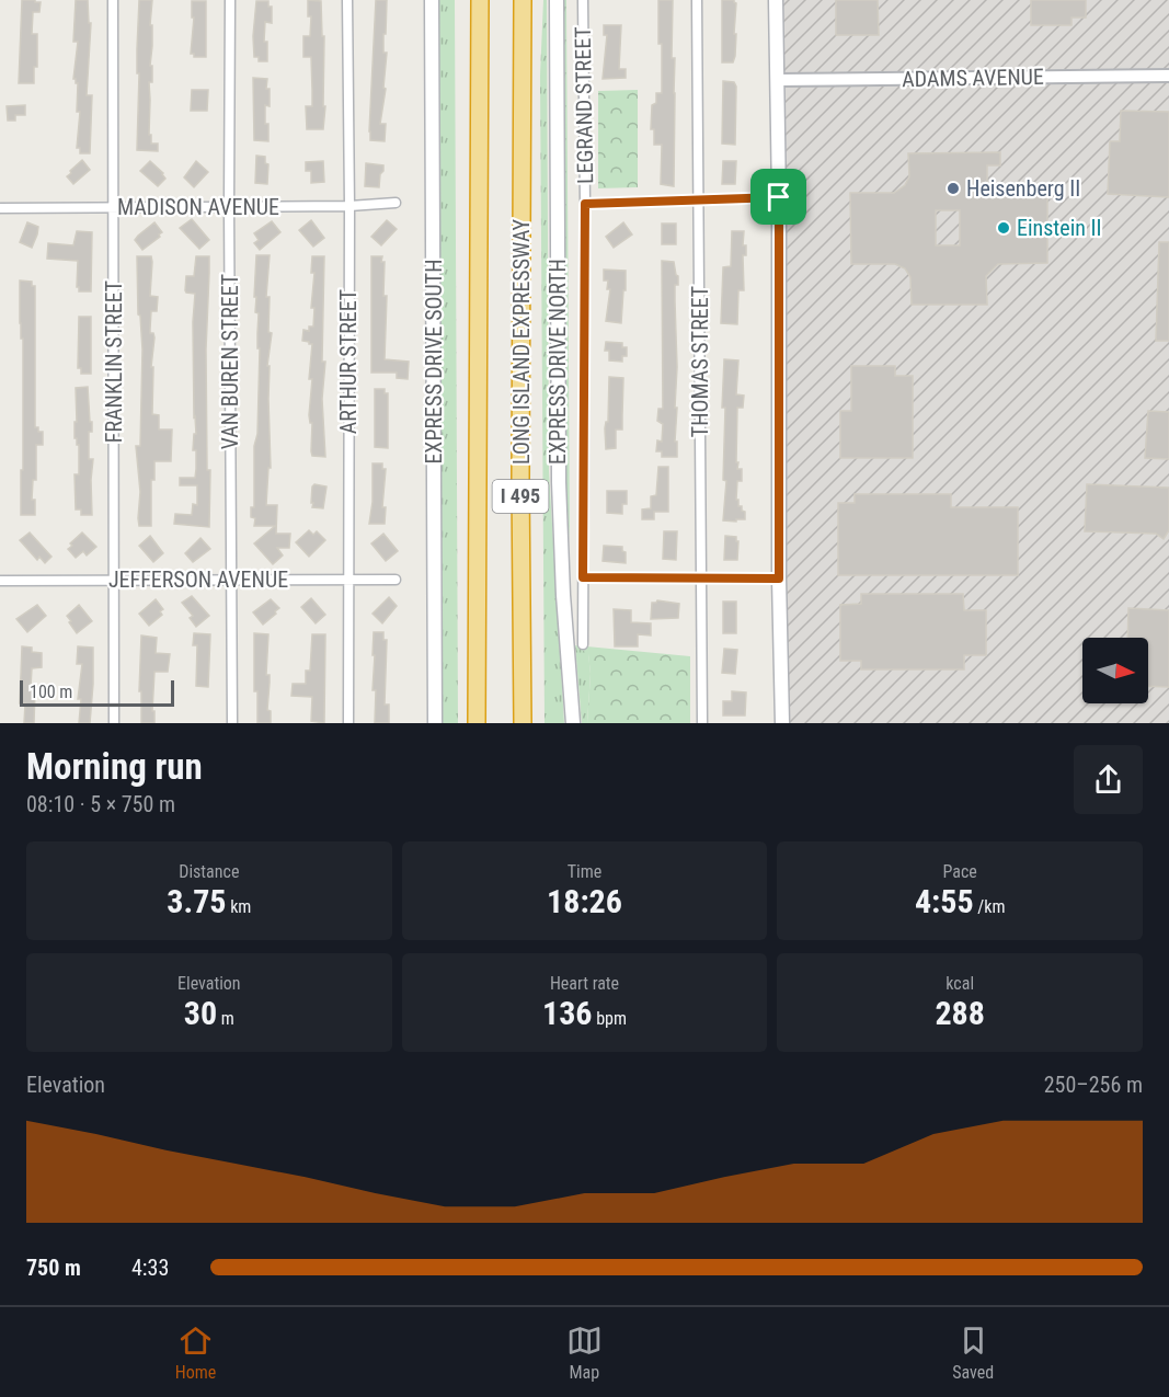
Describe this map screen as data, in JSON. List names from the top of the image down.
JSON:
{
  "streets": {
    "highway": ["LONG ISLAND EXPRESSWAY", "I 495"],
    "main road": ["EXPRESS DRIVE SOUTH", "EXPRESS DRIVE NORTH"],
    "street": [
      "ADAMS AVENUE",
      "LEGRAND STREET",
      "MADISON AVENUE",
      "FRANKLIN STREET",
      "VAN BUREN STREET",
      "ARTHUR STREET",
      "THOMAS STREET",
      "JEFFERSON AVENUE"
    ]
  },
  "crossings": [
    ["MADISON AVENUE", "FRANKLIN STREET"],
    ["MADISON AVENUE", "VAN BUREN STREET"],
    ["MADISON AVENUE", "ARTHUR STREET"],
    ["FRANKLIN STREET", "JEFFERSON AVENUE"],
    ["VAN BUREN STREET", "JEFFERSON AVENUE"],
    ["ARTHUR STREET", "JEFFERSON AVENUE"]
  ],
  "places": ["Heisenberg II", "Einstein II"],
  "scale_bar": "100 m",
  "north": "right",
  "page": {
    "scale": "100 m",
    "heading": ["Morning run", "08:10 · 5 × 750 m"],
    "stats": [
      ["Distance", "3.75 km"],
      ["Time", "18:26"],
      ["Pace", "4:55 /km"],
      ["Elevation", "30 m"],
      ["Heart rate", "136 bpm"],
      ["kcal", "288"]
    ],
    "chart": ["Elevation", "250–256 m"],
    "list": [
      {
        "name": "750 m",
        "note": "4:33"
      }
    ],
    "tabs": ["Home", "Map", "Saved"]
  }
}
